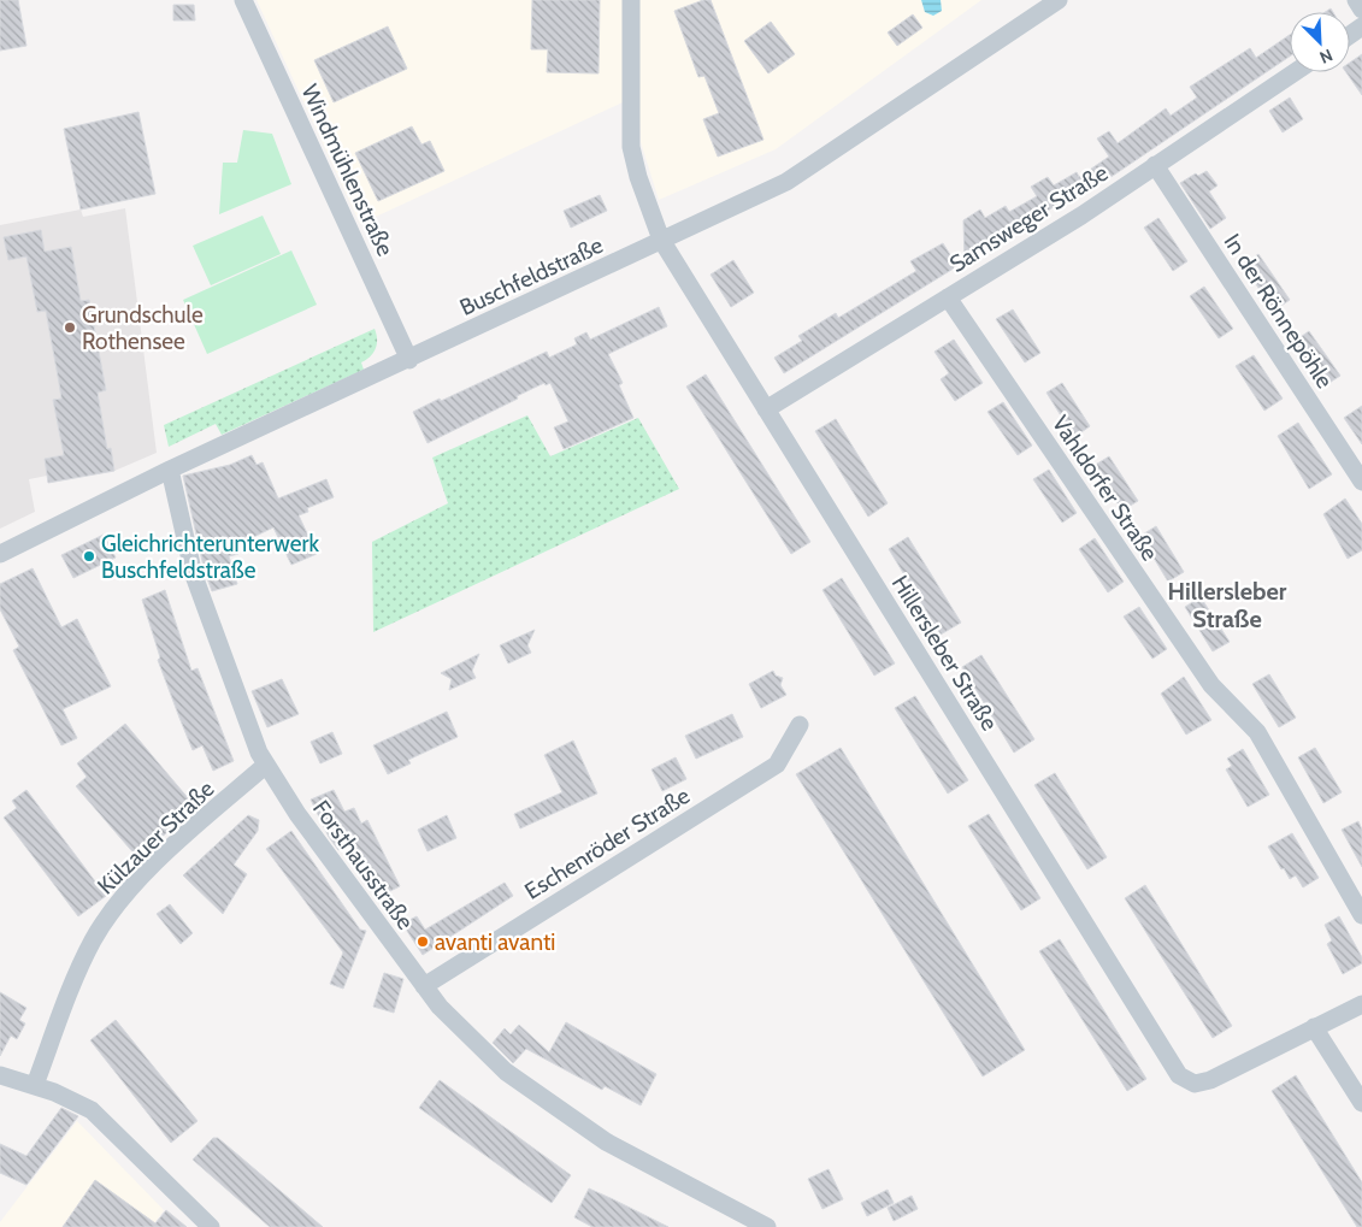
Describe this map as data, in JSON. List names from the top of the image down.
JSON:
{
  "streets": {
    "street": [
      "Windmühlenstraße",
      "Samsweger Straße",
      "Buschfeldstraße",
      "In der Rönnepöhle",
      "Vahldorfer Straße",
      "Hillersleber Straße",
      "Külzauer Straße",
      "Eschenröder Straße",
      "Forsthausstraße"
    ]
  },
  "crossings": [
    ["Windmühlenstraße", "Buschfeldstraße"],
    ["Samsweger Straße", "In der Rönnepöhle"],
    ["Samsweger Straße", "Vahldorfer Straße"],
    ["Samsweger Straße", "Hillersleber Straße"],
    ["Buschfeldstraße", "Hillersleber Straße"],
    ["Buschfeldstraße", "Forsthausstraße"],
    ["Külzauer Straße", "Forsthausstraße"],
    ["Eschenröder Straße", "Forsthausstraße"]
  ],
  "districts": ["Hillersleber Straße"],
  "places": ["Grundschule Rothensee", "Gleichrichterunterwerk Buschfeldstraße", "avanti avanti"],
  "north": "bottom right"
}
